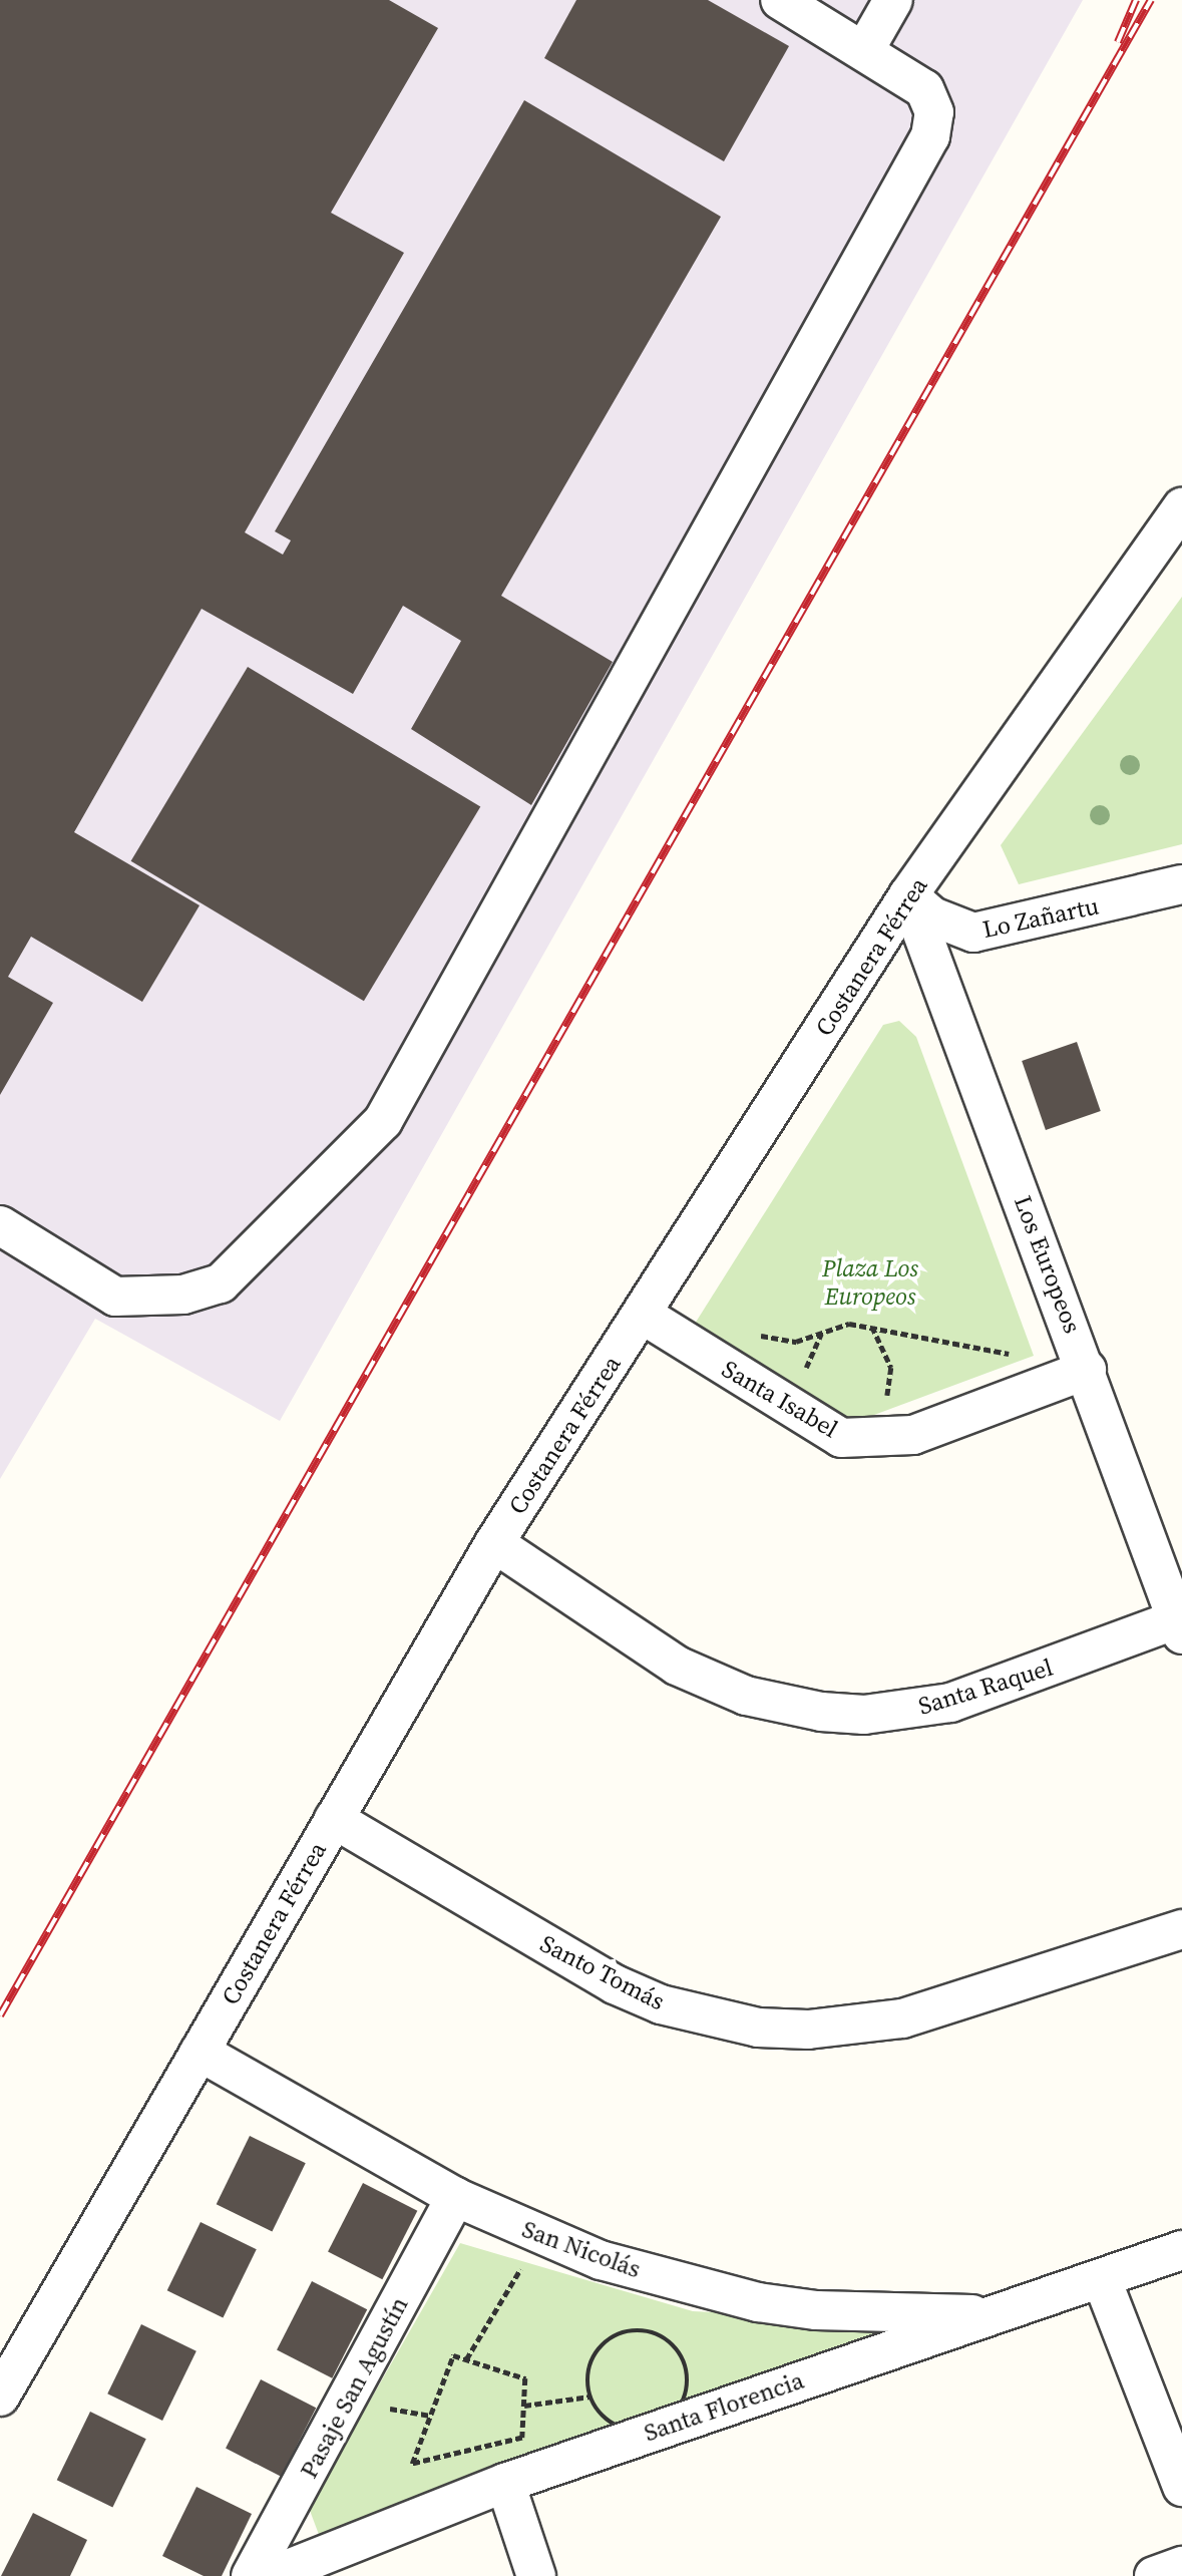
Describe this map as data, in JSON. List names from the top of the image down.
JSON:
{
  "streets": {
    "street": [
      "Lo Zañartu",
      "Costanera Férrea",
      "Los Europeos",
      "Santa Isabel",
      "Santa Raquel",
      "Santo Tomás",
      "San Nicolás",
      "Pasaje San Agustín",
      "Santa Florencia"
    ]
  },
  "crossings": [
    ["Lo Zañartu", "Costanera Férrea"],
    ["Lo Zañartu", "Los Europeos"],
    ["Costanera Férrea", "Los Europeos"],
    ["Costanera Férrea", "Santa Isabel"],
    ["Costanera Férrea", "Santa Raquel"],
    ["Costanera Férrea", "Santo Tomás"],
    ["Costanera Férrea", "San Nicolás"],
    ["Los Europeos", "Santa Isabel"],
    ["Los Europeos", "Santa Raquel"],
    ["San Nicolás", "Pasaje San Agustín"],
    ["San Nicolás", "Santa Florencia"]
  ],
  "parks": ["Plaza Los Europeos"]
}
